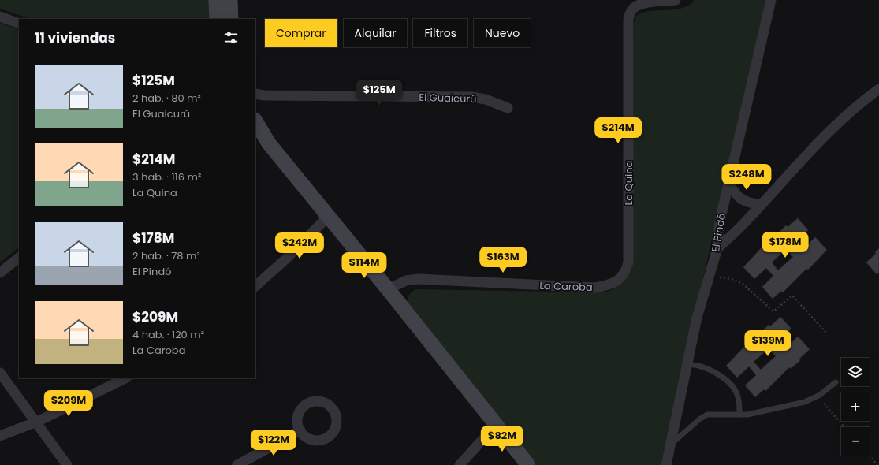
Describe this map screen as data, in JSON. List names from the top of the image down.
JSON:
{
  "streets": {
    "street": [
      "El Guaicurú",
      "La Quina",
      "El Pindó",
      "La Caroba"
    ]
  },
  "crossings": [
    ["La Quina", "La Caroba"]
  ],
  "page": {
    "chip": [
      "Comprar",
      "Alquilar",
      "Filtros",
      "Nuevo"
    ],
    "heading": "11 viviendas",
    "list": [
      {
        "name": "$125M",
        "note": "2 hab. · 80 m² · El Guaicurú"
      },
      {
        "name": "$214M",
        "note": "3 hab. · 116 m² · La Quina"
      },
      {
        "name": "$178M",
        "note": "2 hab. · 78 m² · El Pindó"
      },
      {
        "name": "$209M",
        "note": "4 hab. · 120 m² · La Caroba"
      }
    ],
    "price": [
      "$125M",
      "$214M",
      "$248M",
      "$178M",
      "$242M",
      "$163M",
      "$114M",
      "$139M",
      "$209M",
      "$82M",
      "$122M"
    ],
    "map_buttons": ["+", "−"]
  }
}
